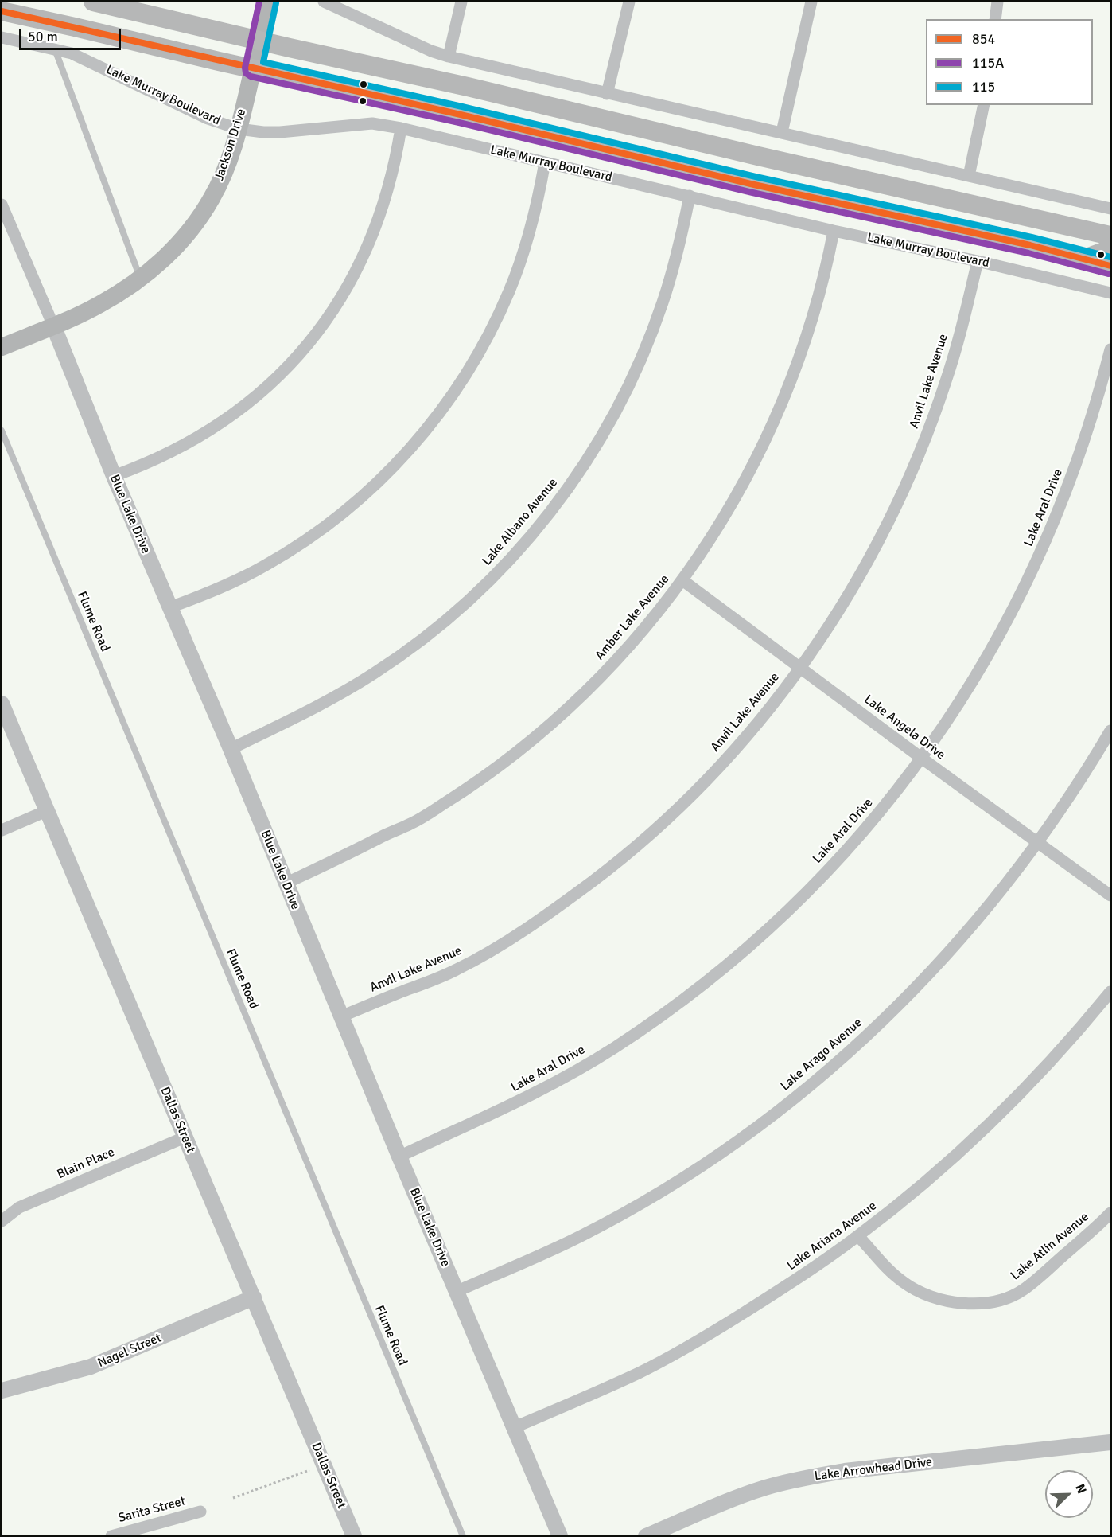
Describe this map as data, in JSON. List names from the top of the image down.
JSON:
{
  "streets": {
    "main road": ["Lake Murray Boulevard", "Jackson Drive"],
    "street": [
      "Anvil Lake Avenue",
      "Lake Aral Drive",
      "Blue Lake Drive",
      "Lake Albano Avenue",
      "Amber Lake Avenue",
      "Lake Angela Drive",
      "Lake Arago Avenue",
      "Dallas Street",
      "Blain Place",
      "Lake Ariana Avenue",
      "Lake Atlin Avenue",
      "Nagel Street",
      "Lake Arrowhead Drive",
      "Sarita Street"
    ],
    "lane": ["Flume Road"]
  },
  "crossings": [
    ["Lake Murray Boulevard", "Jackson Drive"],
    ["Lake Murray Boulevard", "Anvil Lake Avenue"],
    ["Lake Murray Boulevard", "Lake Albano Avenue"],
    ["Lake Murray Boulevard", "Amber Lake Avenue"],
    ["Jackson Drive", "Blue Lake Drive"],
    ["Anvil Lake Avenue", "Blue Lake Drive"],
    ["Anvil Lake Avenue", "Lake Angela Drive"],
    ["Lake Aral Drive", "Blue Lake Drive"],
    ["Lake Aral Drive", "Lake Angela Drive"],
    ["Blue Lake Drive", "Lake Albano Avenue"],
    ["Blue Lake Drive", "Amber Lake Avenue"],
    ["Blue Lake Drive", "Lake Arago Avenue"],
    ["Blue Lake Drive", "Lake Ariana Avenue"],
    ["Amber Lake Avenue", "Lake Angela Drive"],
    ["Lake Angela Drive", "Lake Arago Avenue"],
    ["Dallas Street", "Blain Place"],
    ["Dallas Street", "Nagel Street"],
    ["Lake Ariana Avenue", "Lake Atlin Avenue"]
  ],
  "lines": ["transit line 115A", "transit line 115", "transit line 854"],
  "legend": ["854", "115A", "115"],
  "scale_bar": "50 m",
  "north": "top right"
}
